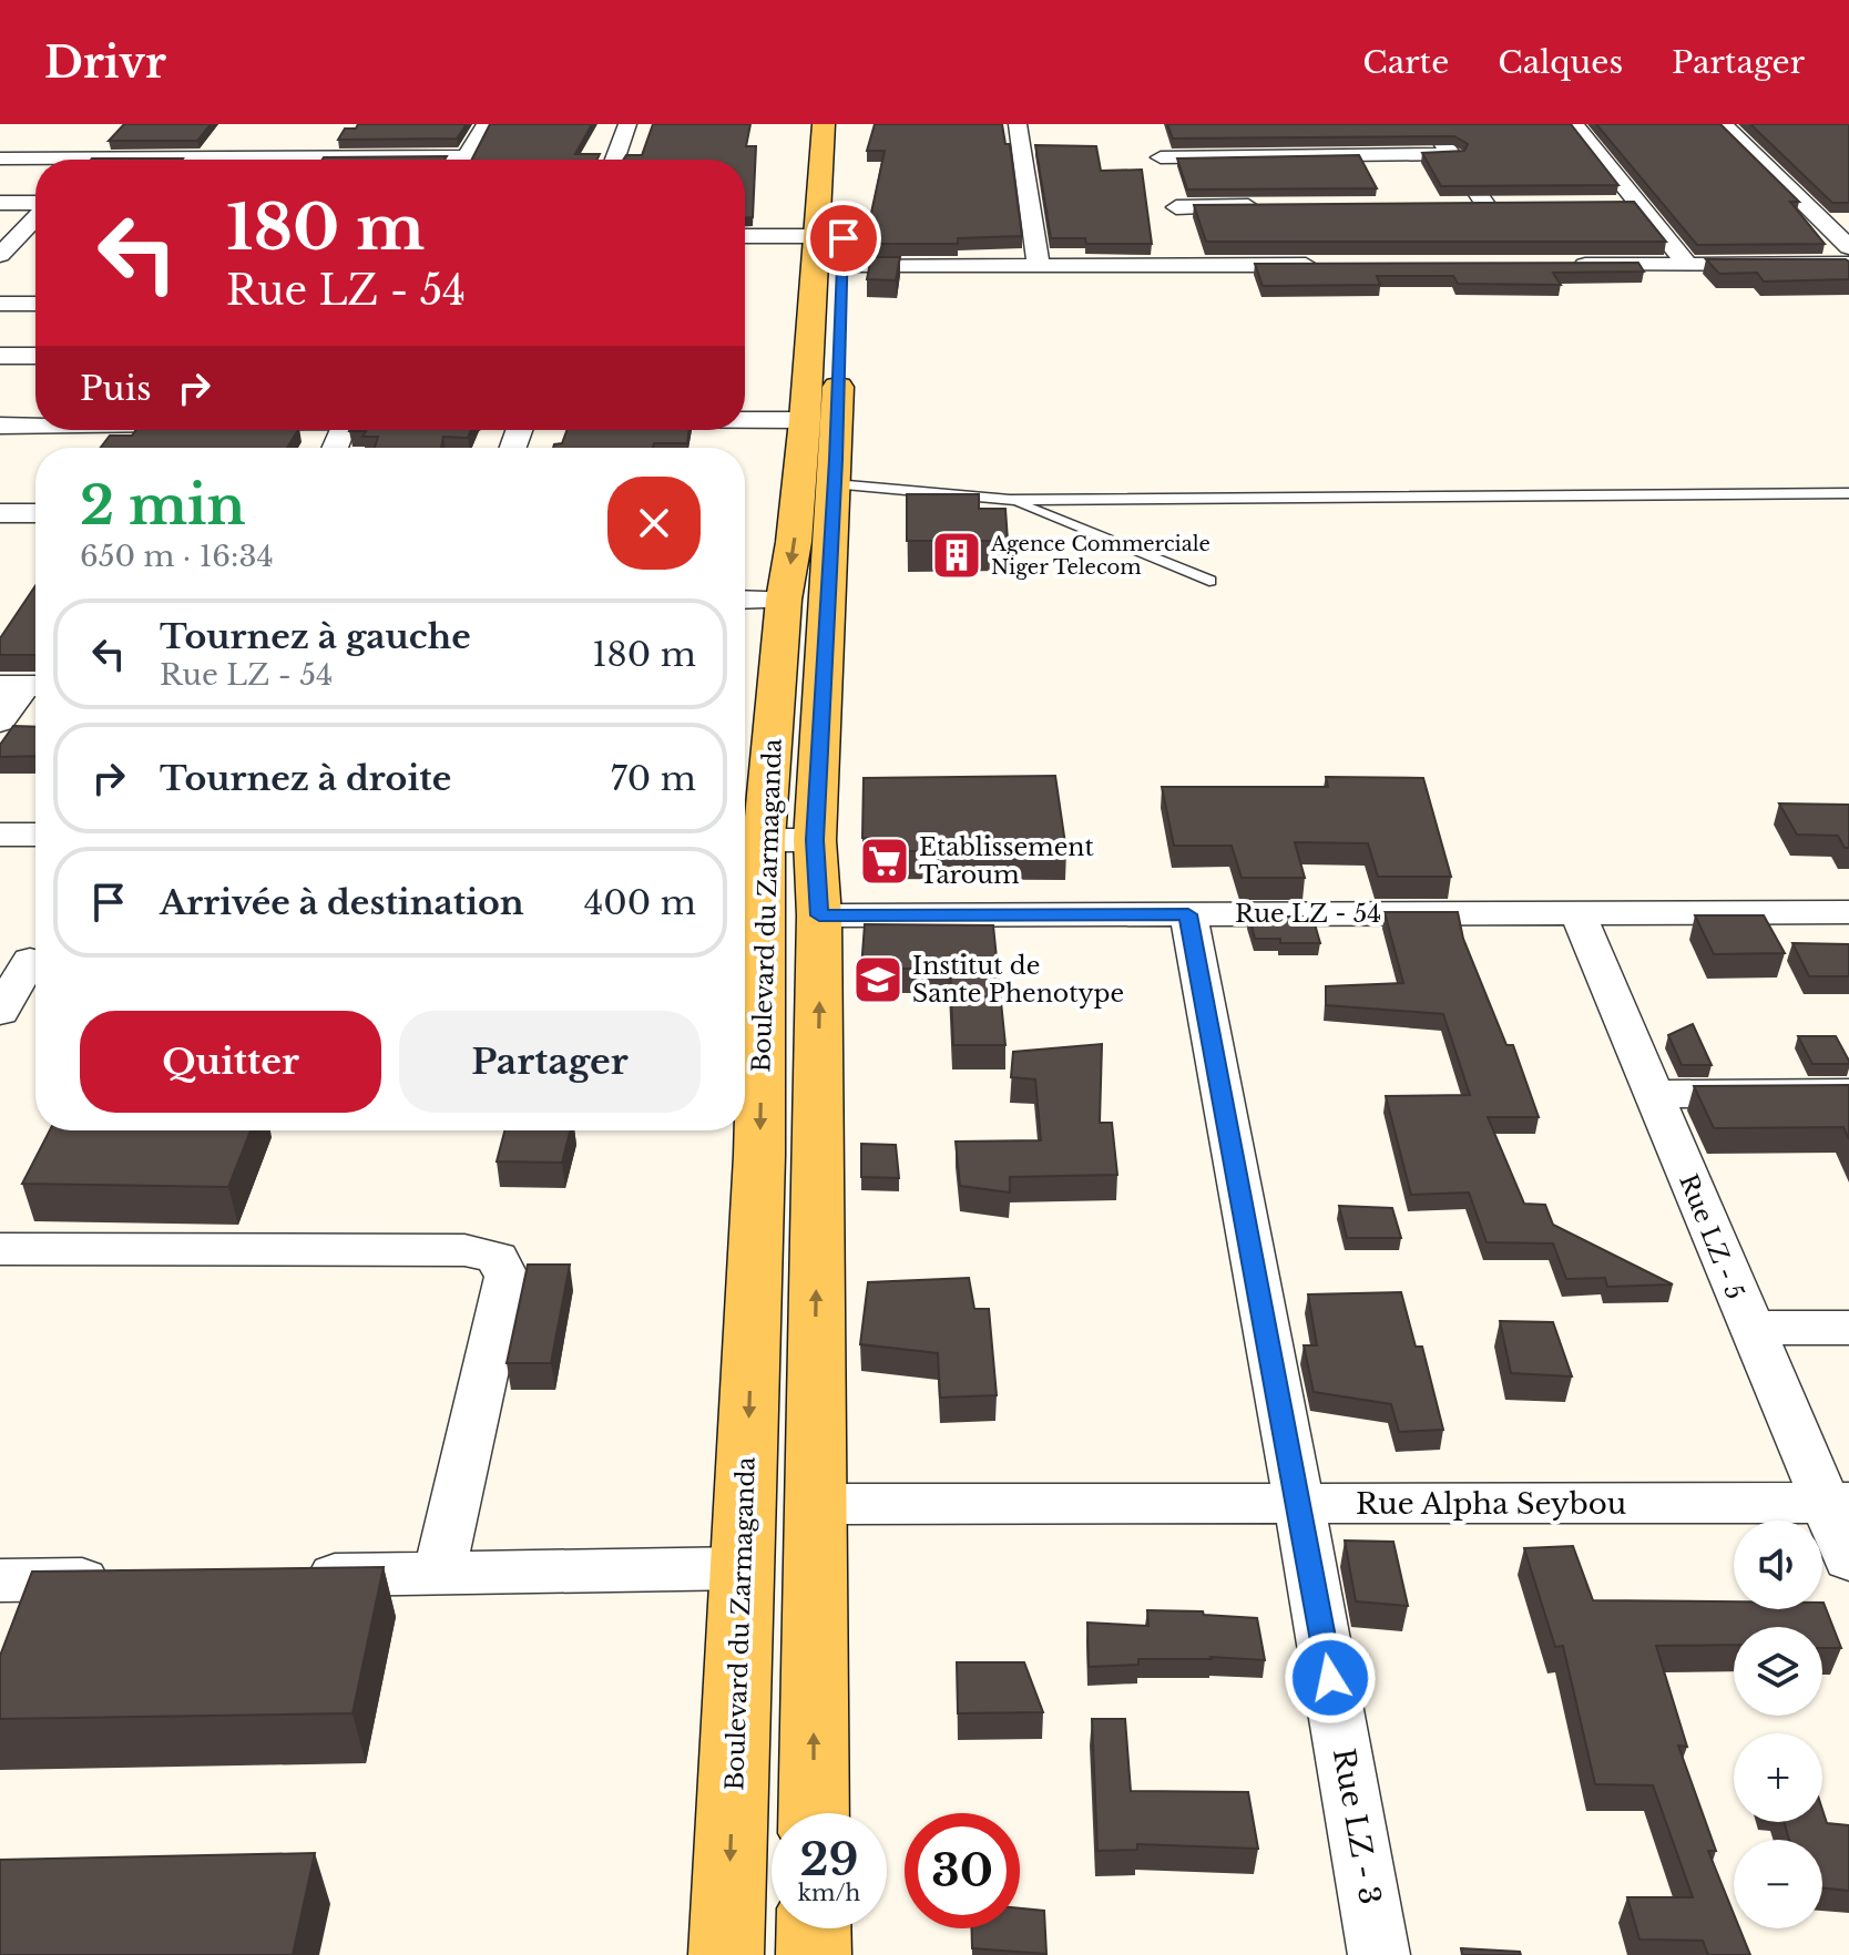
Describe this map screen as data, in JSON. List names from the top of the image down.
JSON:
{
  "streets": {
    "main road": ["Boulevard du Zarmaganda"],
    "street": [
      "Rue LZ - 54",
      "Rue LZ - 5",
      "Rue Alpha Seybou",
      "Rue LZ - 3"
    ]
  },
  "crossings": [
    ["Boulevard du Zarmaganda", "Rue LZ - 54"],
    ["Boulevard du Zarmaganda", "Rue Alpha Seybou"],
    ["Rue LZ - 54", "Rue LZ - 5"],
    ["Rue LZ - 54", "Rue LZ - 3"],
    ["Rue LZ - 5", "Rue Alpha Seybou"],
    ["Rue Alpha Seybou", "Rue LZ - 3"]
  ],
  "places": {
    "building": ["Agence Commerciale Niger Telecom"],
    "supermarket": ["Etablissement Taroum"],
    "school or university": ["Institut de Sante Phenotype"]
  },
  "page": {
    "header": "Drivr",
    "nav": ["Carte", "Calques", "Partager"],
    "turn": ["180 m", "Rue LZ - 54"],
    "then": "Puis",
    "heading": ["2 min", "650 m · 16:34"],
    "list": [
      {
        "name": "Tournez à gauche",
        "note": "Rue LZ - 54",
        "value": "180 m"
      },
      {
        "name": "Tournez à droite",
        "value": "70 m"
      },
      {
        "name": "Arrivée à destination",
        "value": "400 m"
      }
    ],
    "buttons": ["Quitter", "Partager"],
    "map_buttons": ["+", "−"],
    "speed": "29 km/h",
    "limit": "30"
  }
}
